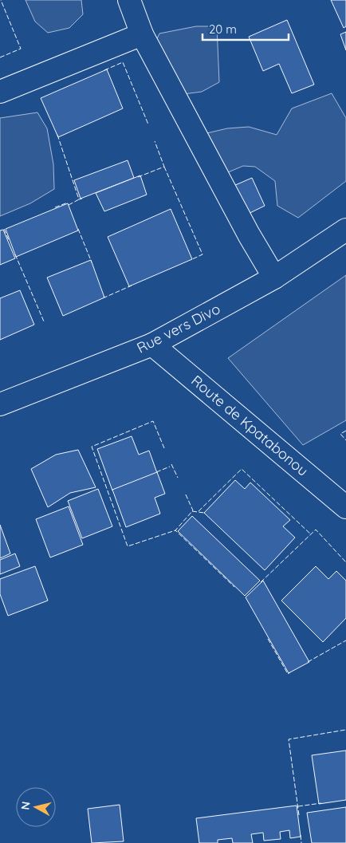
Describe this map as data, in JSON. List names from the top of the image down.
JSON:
{
  "streets": {
    "street": ["Rue vers Divo", "Route de Kpatabonou"]
  },
  "crossings": [
    ["Rue vers Divo", "Route de Kpatabonou"]
  ],
  "scale_bar": "20 m",
  "north": "left"
}
